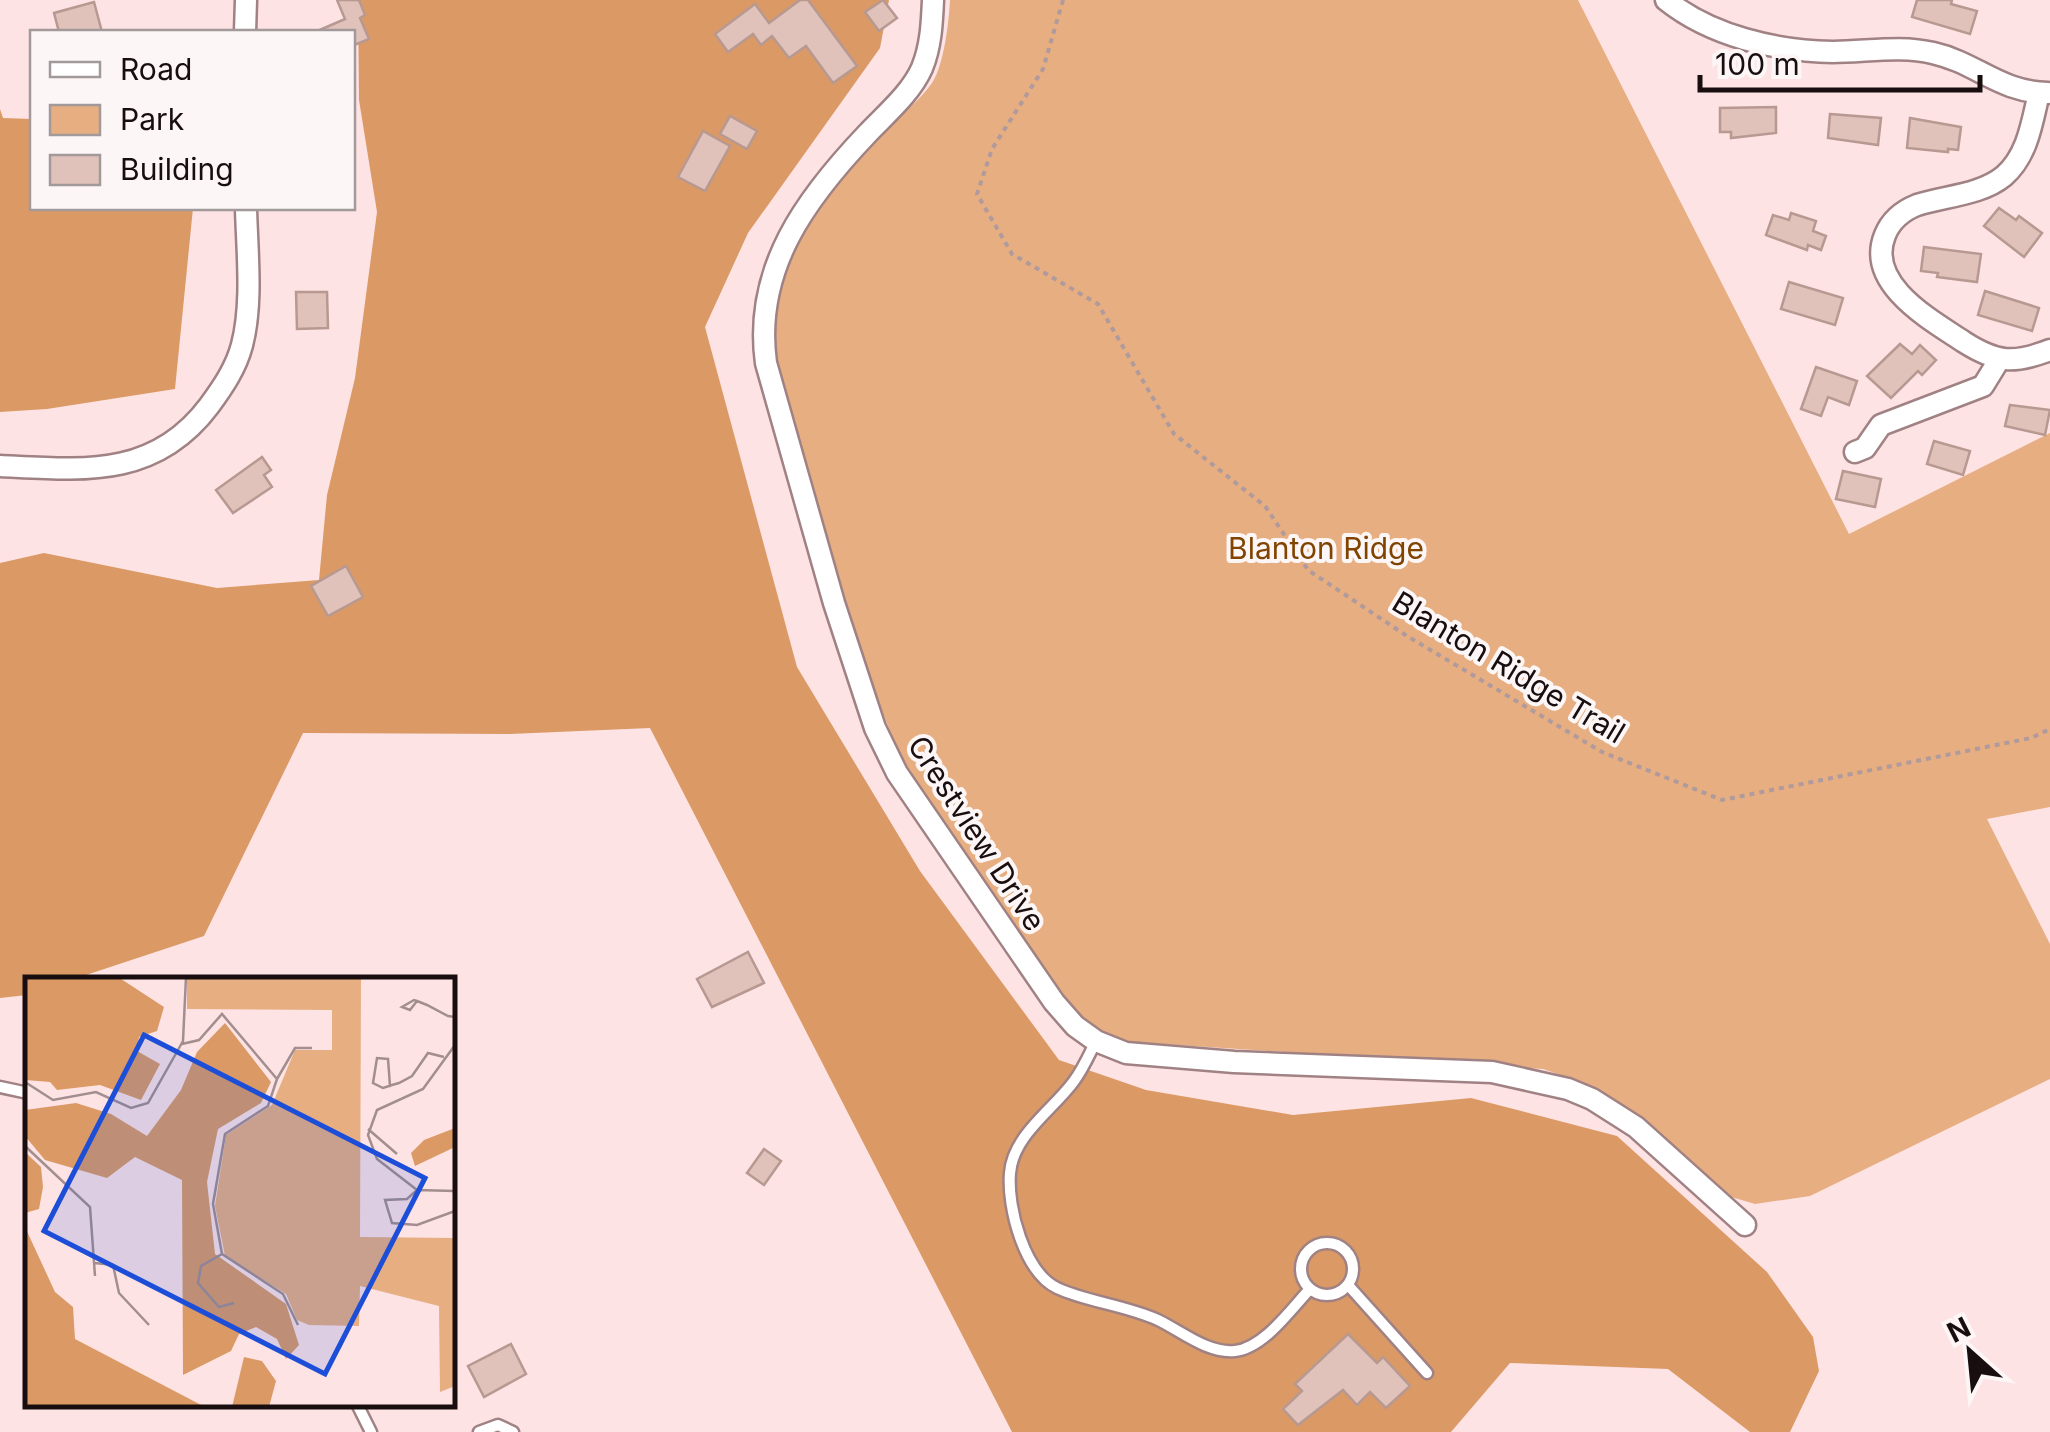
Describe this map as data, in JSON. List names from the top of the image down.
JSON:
{
  "streets": {
    "street": ["Crestview Drive"],
    "path": ["Blanton Ridge Trail"]
  },
  "parks": ["Blanton Ridge"],
  "legend": ["Road", "Park", "Building"],
  "scale_bar": "100 m",
  "north": "top left"
}
